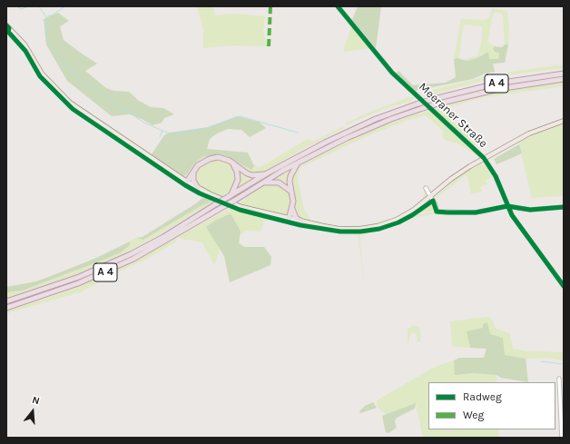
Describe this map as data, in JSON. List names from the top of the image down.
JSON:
{
  "streets": {
    "highway": ["A 4"],
    "street": ["Meeraner Straße"]
  },
  "legend": ["Radweg", "Weg"],
  "north": "top"
}
